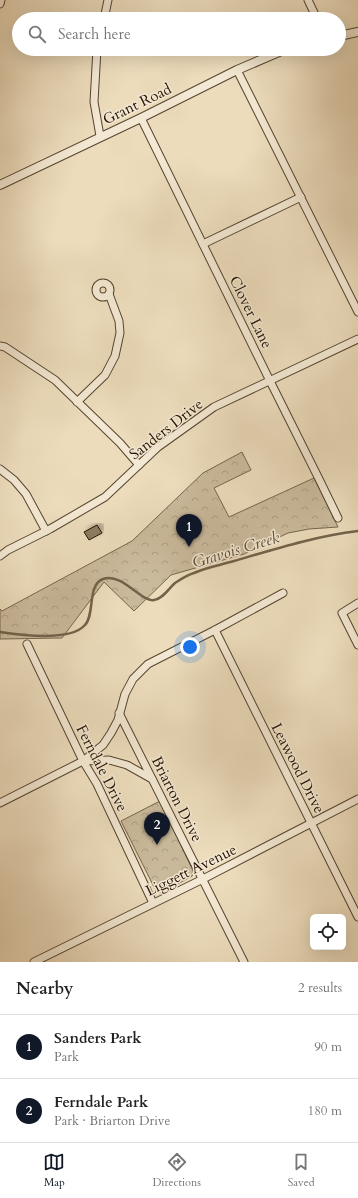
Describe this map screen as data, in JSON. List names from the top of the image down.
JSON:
{
  "streets": {
    "street": [
      "Grant Road",
      "Clover Lane",
      "Sanders Drive",
      "Ferndale Drive",
      "Leawood Drive",
      "Briarton Drive",
      "Liggett Avenue"
    ]
  },
  "crossings": [
    ["Grant Road", "Clover Lane"],
    ["Clover Lane", "Sanders Drive"],
    ["Ferndale Drive", "Liggett Avenue"],
    ["Leawood Drive", "Liggett Avenue"],
    ["Briarton Drive", "Liggett Avenue"]
  ],
  "water": ["Gravois Creek"],
  "page": {
    "search": "Search here",
    "pins": ["1", "2"],
    "heading": ["Nearby", "2 results"],
    "list": [
      {
        "mark": "1",
        "name": "Sanders Park",
        "note": "Park",
        "value": "90 m"
      },
      {
        "mark": "2",
        "name": "Ferndale Park",
        "note": "Park · Briarton Drive",
        "value": "180 m"
      }
    ],
    "nav": ["Map", "Directions", "Saved"]
  }
}
